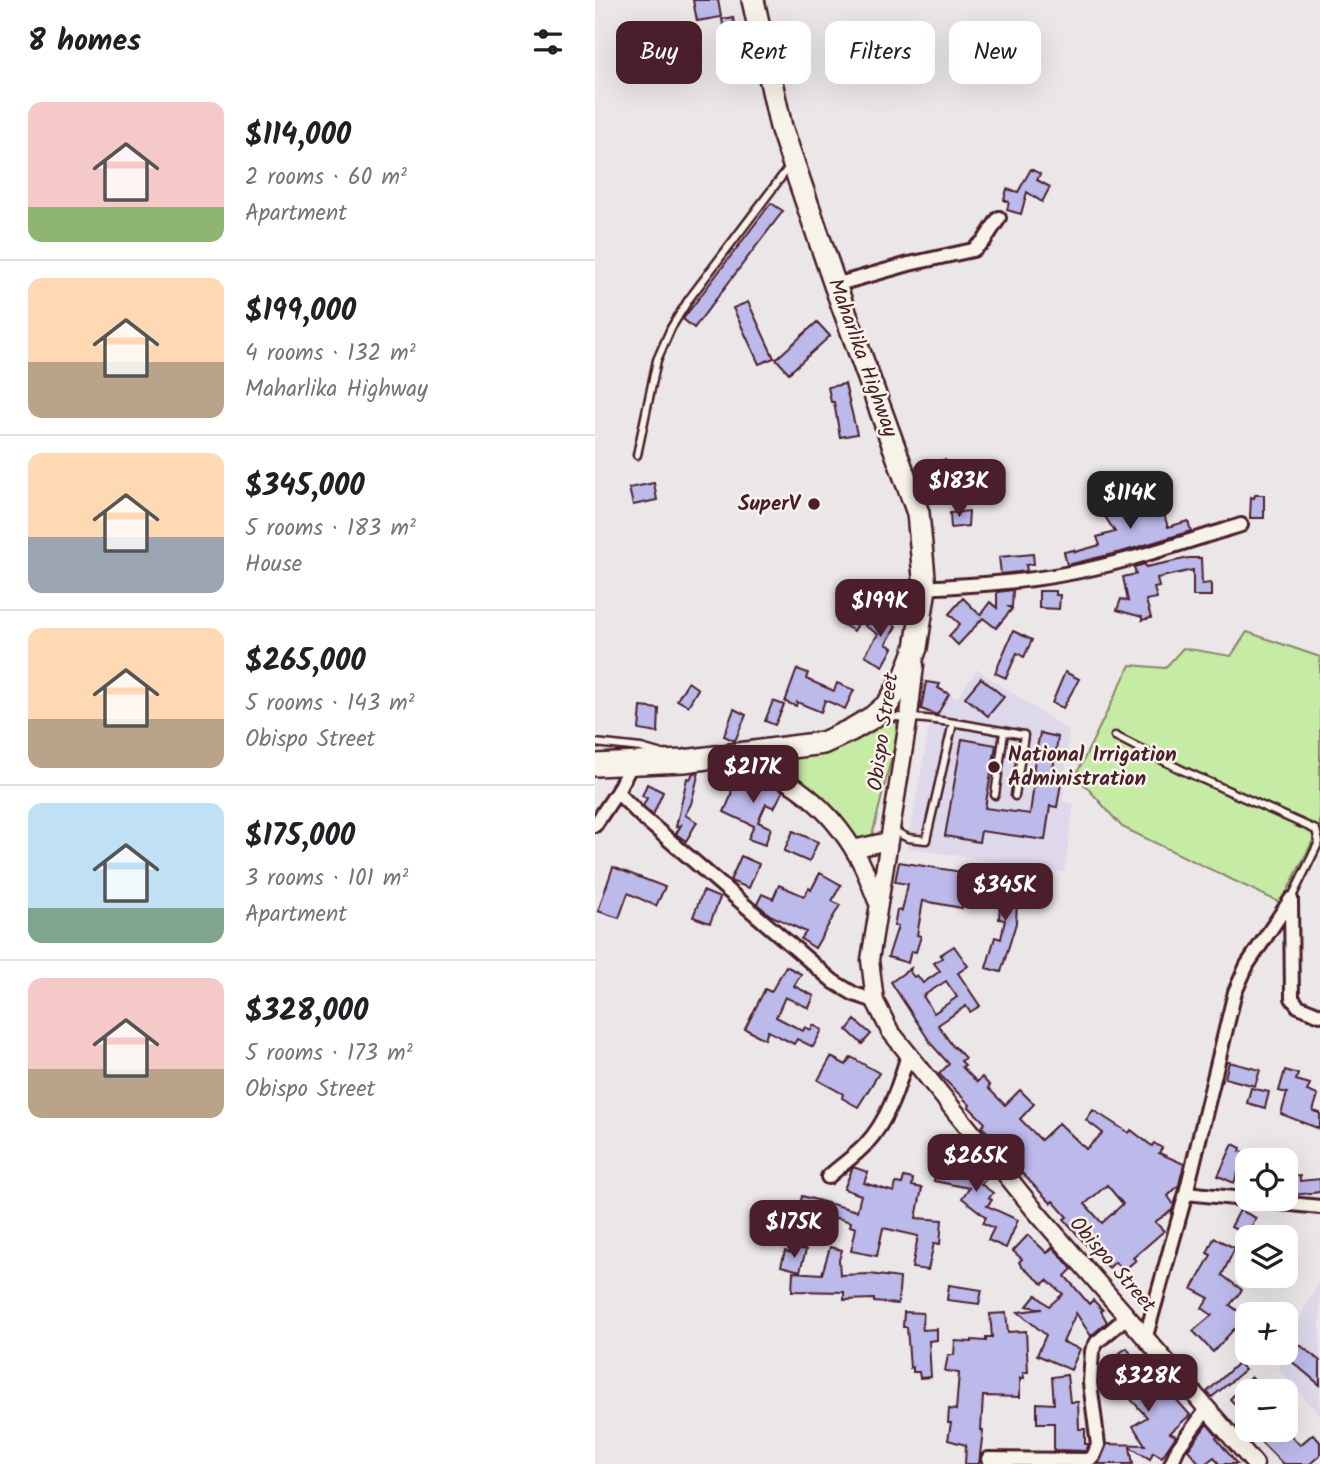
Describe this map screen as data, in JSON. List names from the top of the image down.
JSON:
{
  "streets": {
    "highway": ["Maharlika Highway"],
    "street": ["Obispo Street"]
  },
  "crossings": [
    ["Maharlika Highway", "Obispo Street"]
  ],
  "places": ["SuperV", "National Irrigation Administration"],
  "page": {
    "heading": "8 homes",
    "chip": [
      "Buy",
      "Rent",
      "Filters",
      "New"
    ],
    "list": [
      {
        "name": "$114,000",
        "note": "2 rooms · 60 m² · Apartment"
      },
      {
        "name": "$199,000",
        "note": "4 rooms · 132 m² · Maharlika Highway"
      },
      {
        "name": "$345,000",
        "note": "5 rooms · 183 m² · House"
      },
      {
        "name": "$265,000",
        "note": "5 rooms · 143 m² · Obispo Street"
      },
      {
        "name": "$175,000",
        "note": "3 rooms · 101 m² · Apartment"
      },
      {
        "name": "$328,000",
        "note": "5 rooms · 173 m² · Obispo Street"
      }
    ],
    "price": [
      "$183K",
      "$114K",
      "$199K",
      "$217K",
      "$345K",
      "$265K",
      "$175K",
      "$328K"
    ],
    "map_buttons": ["+", "−"]
  }
}
